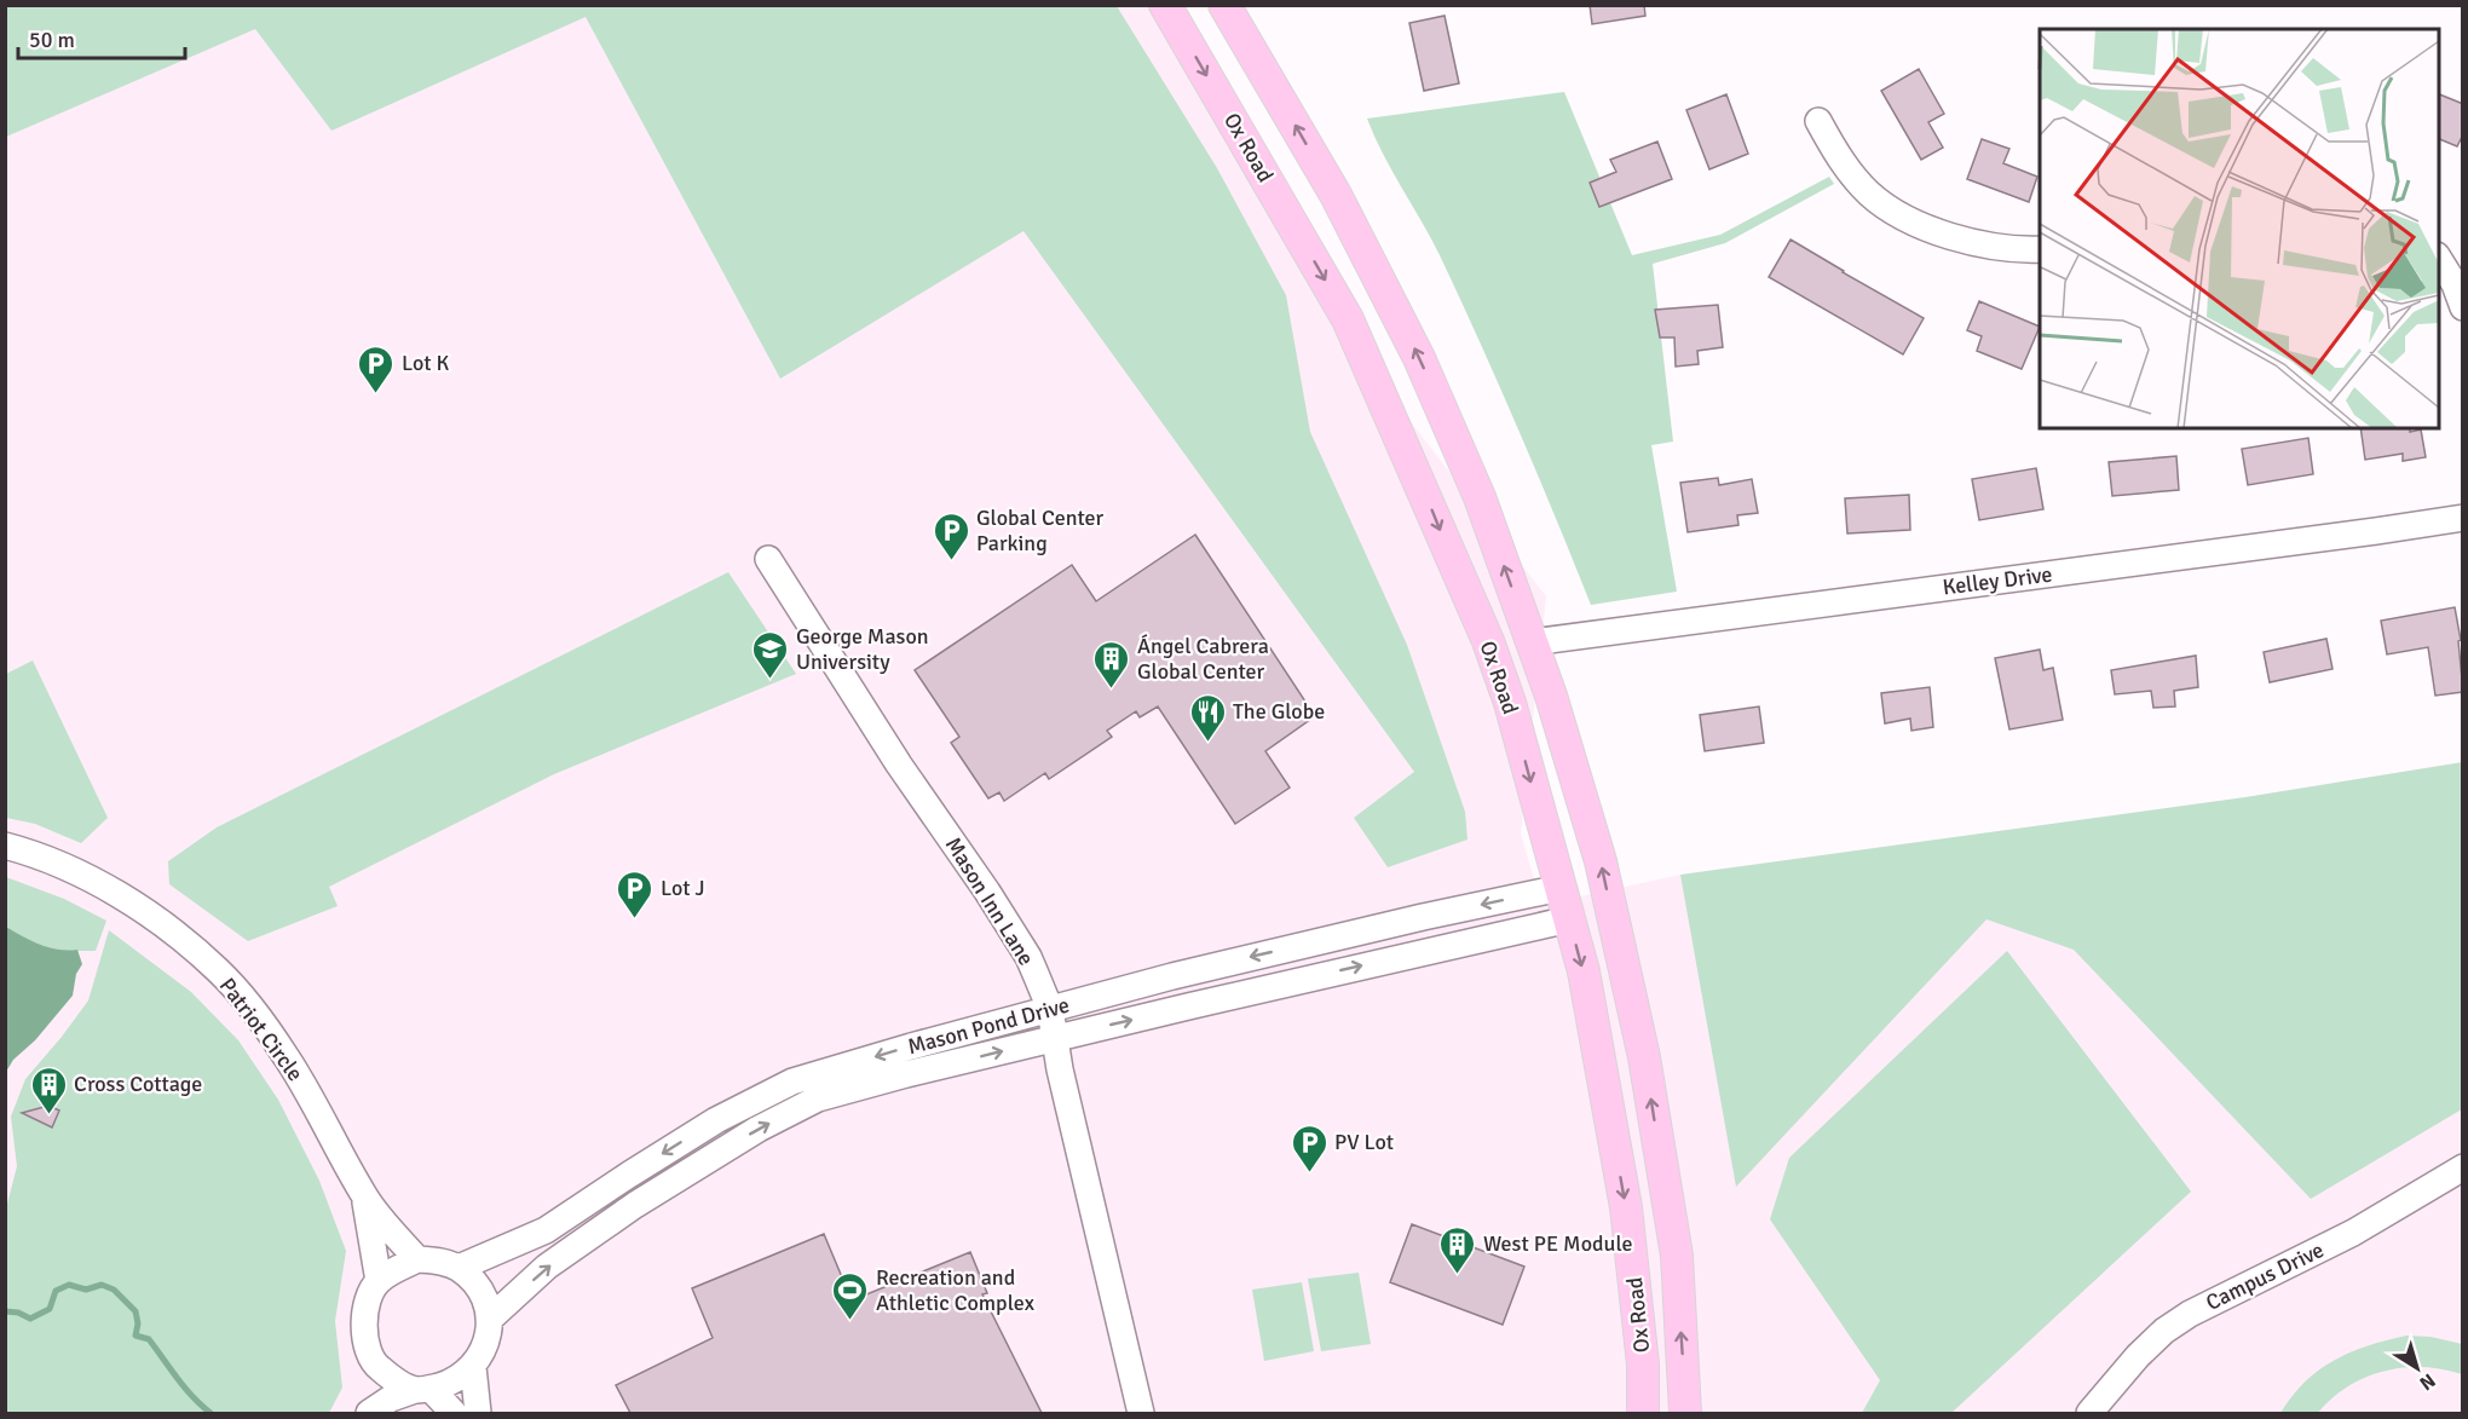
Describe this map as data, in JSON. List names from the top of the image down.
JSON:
{
  "streets": {
    "main road": ["Ox Road"],
    "street": [
      "Kelley Drive",
      "Mason Inn Lane",
      "Mason Pond Drive",
      "Patriot Circle",
      "Campus Drive"
    ]
  },
  "crossings": [
    ["Ox Road", "Kelley Drive"],
    ["Ox Road", "Mason Pond Drive"],
    ["Mason Inn Lane", "Mason Pond Drive"],
    ["Mason Pond Drive", "Patriot Circle"]
  ],
  "places": {
    "parking": [
      "Lot K",
      "Global Center Parking",
      "Lot J",
      "PV Lot"
    ],
    "school or university": ["George Mason University"],
    "building": ["Ángel Cabrera Global Center", "Cross Cottage", "West PE Module"],
    "restaurant": ["The Globe"],
    "sports": ["Recreation and Athletic Complex"]
  },
  "scale_bar": "50 m",
  "north": "bottom right"
}
